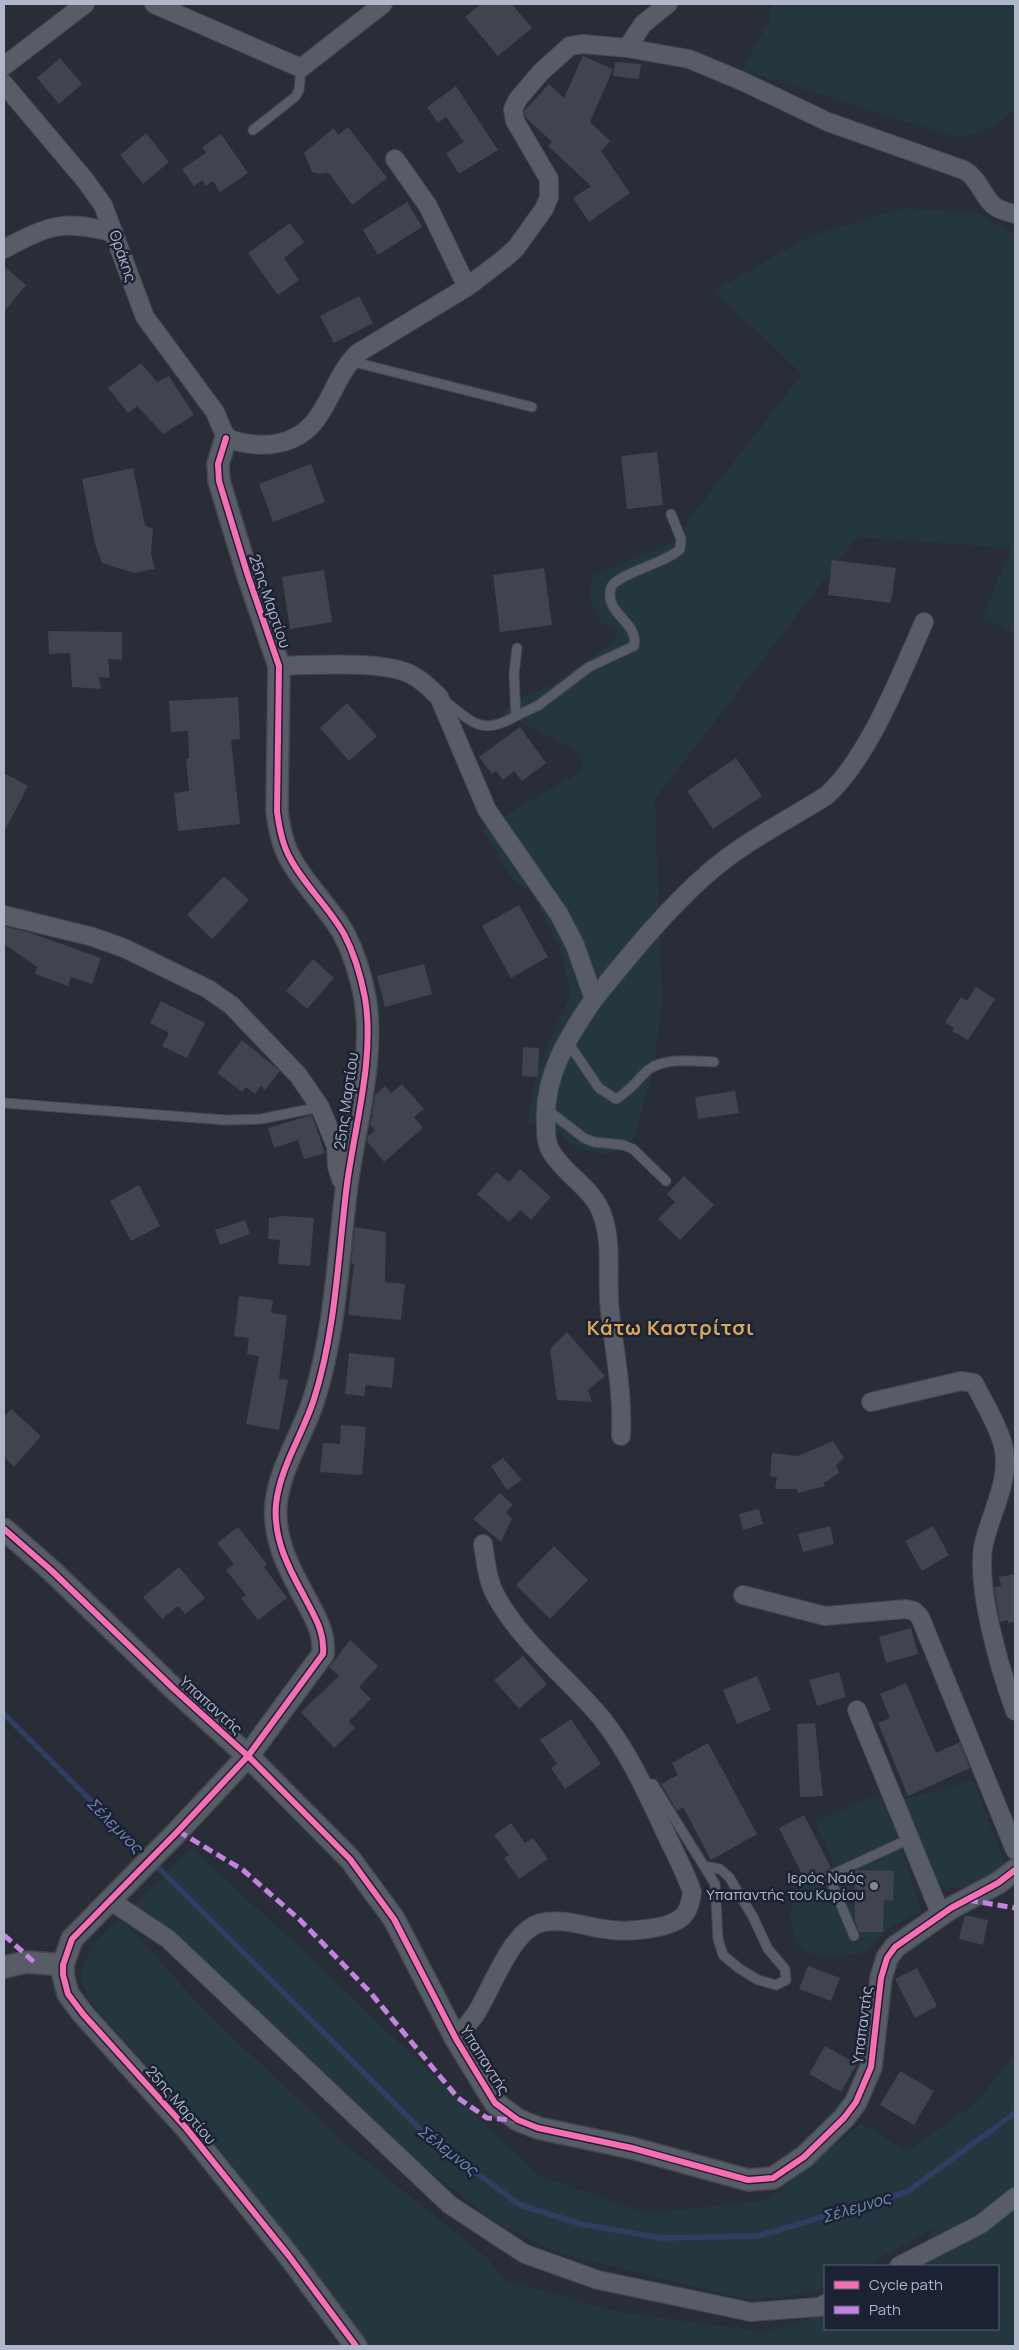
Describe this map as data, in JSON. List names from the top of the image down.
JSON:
{
  "streets": {
    "street": ["Θράκης", "25ης Μαρτίου", "Υπαπαντής"]
  },
  "crossings": [
    ["Θράκης", "25ης Μαρτίου"],
    ["25ης Μαρτίου", "Υπαπαντής"]
  ],
  "districts": ["Κάτω Καστρίτσι"],
  "water": ["Σέλεμνος"],
  "places": ["Ιερός Ναός Υπαπαντής του Κυρίου"],
  "legend": ["Cycle path", "Path"]
}
